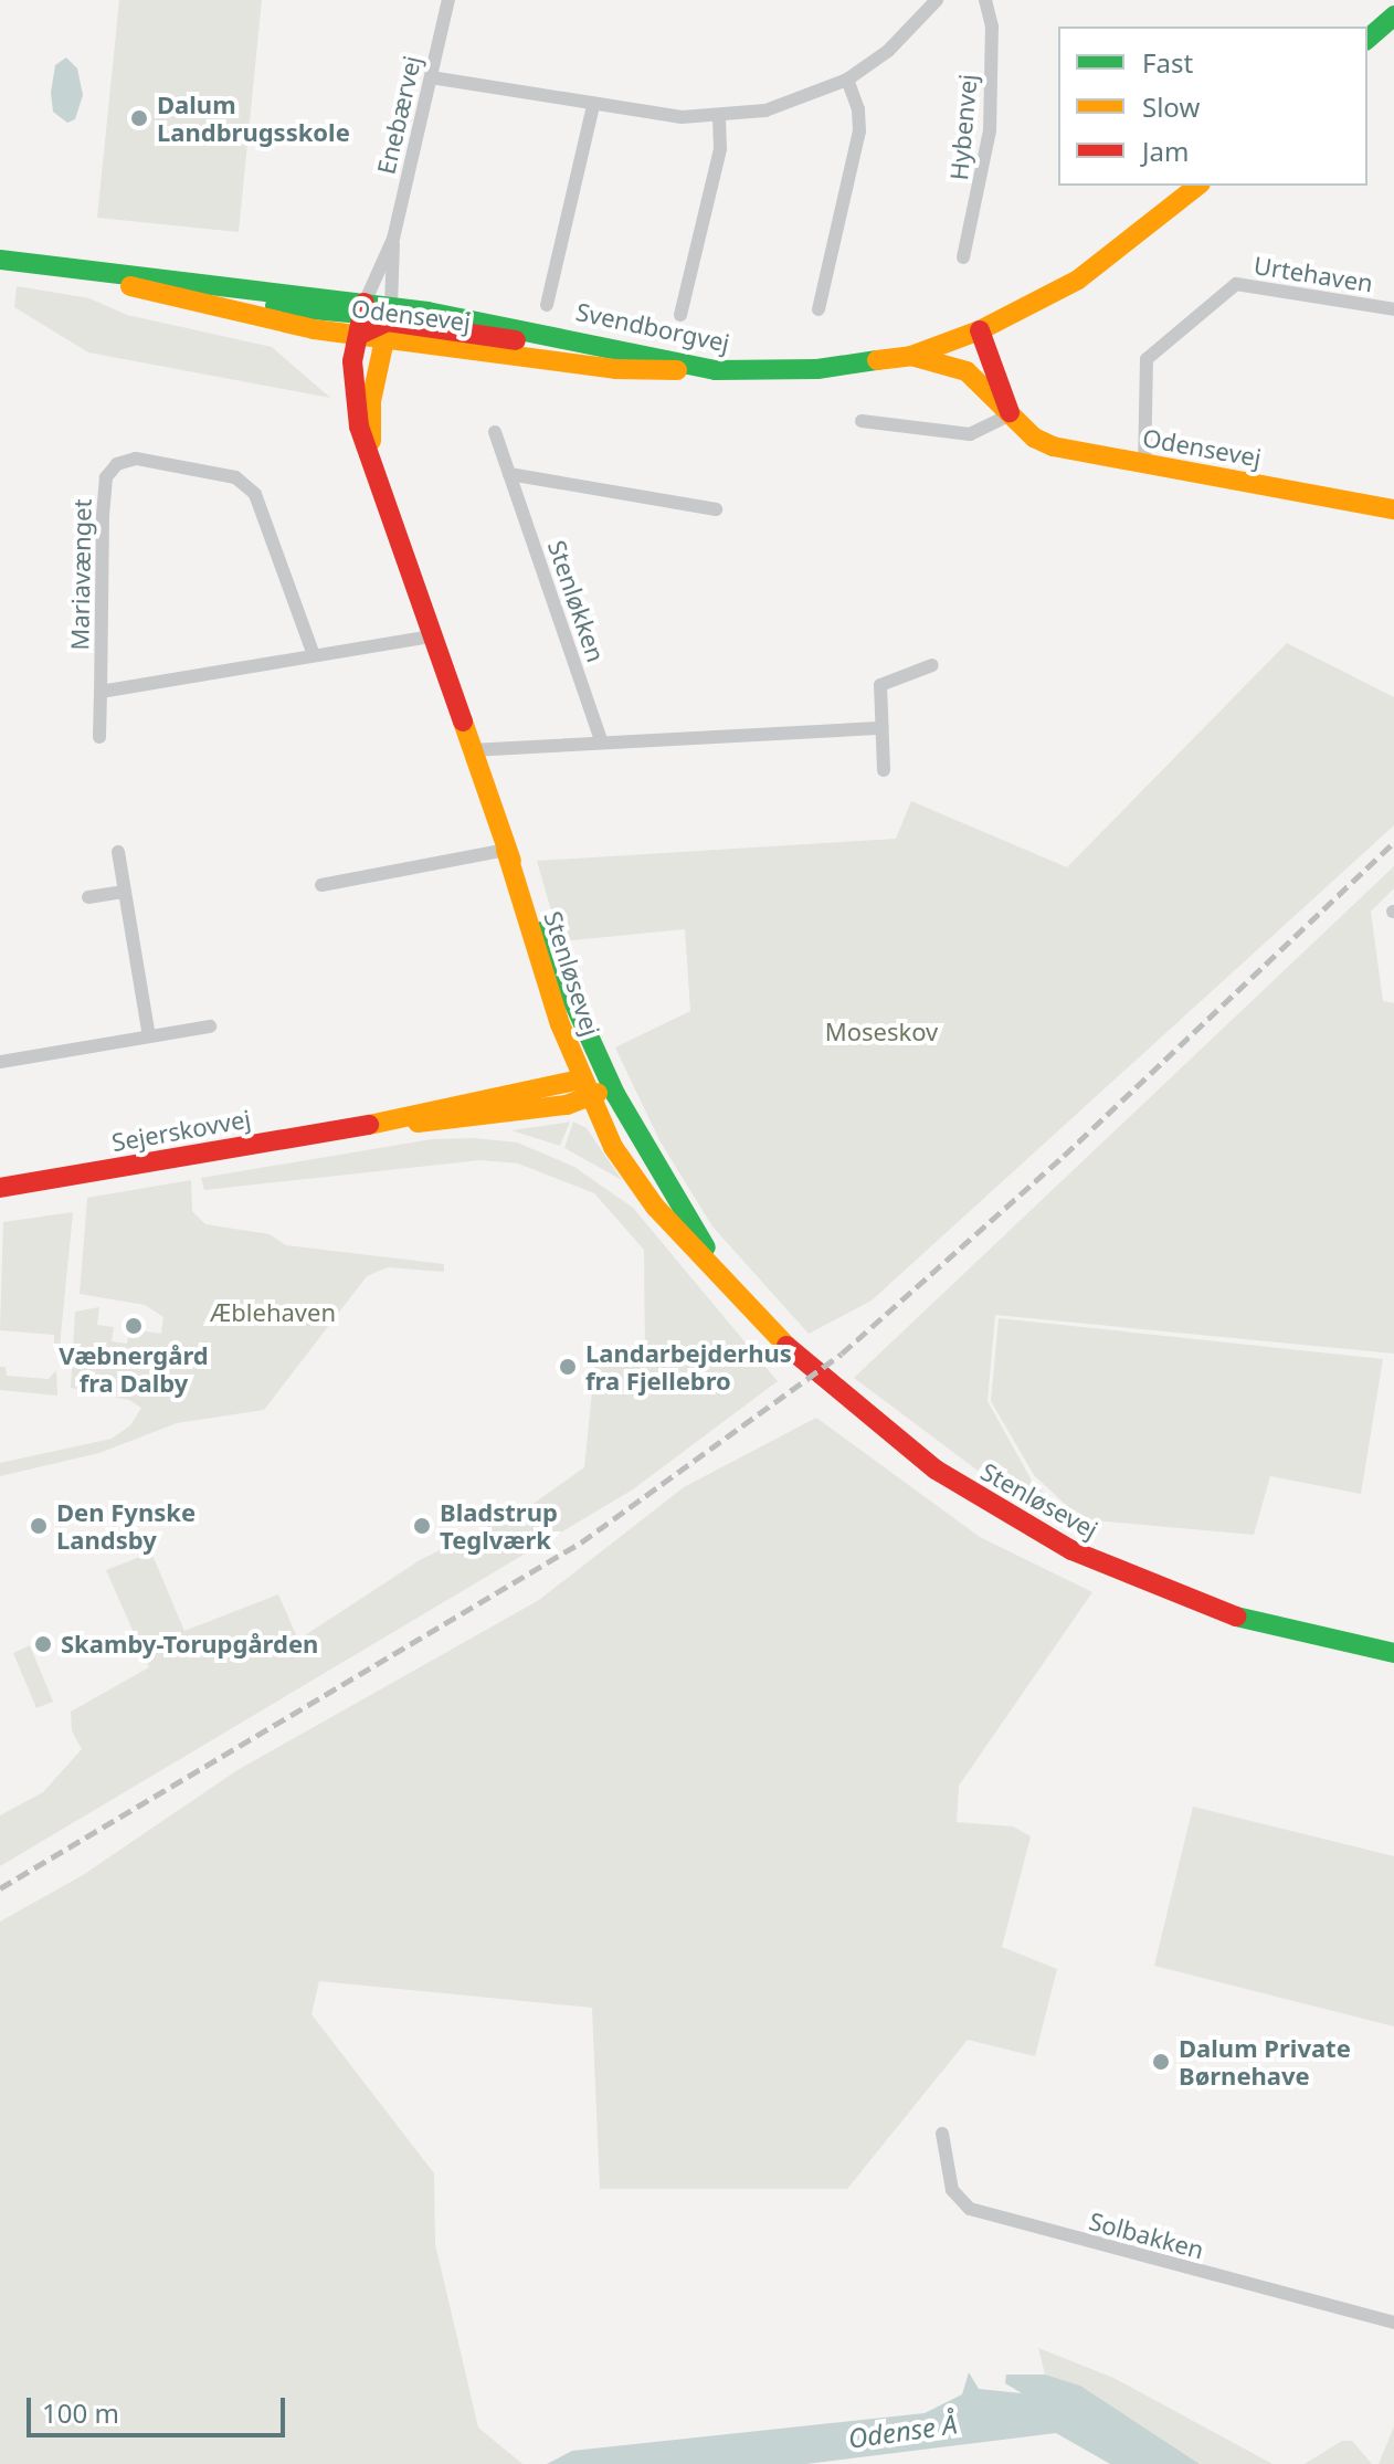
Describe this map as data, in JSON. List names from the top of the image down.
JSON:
{
  "streets": {
    "street": [
      "Enebærvej",
      "Hybenvej",
      "Urtehaven",
      "Odensevej",
      "Svendborgvej",
      "Mariavænget",
      "Stenløkken",
      "Stenløsevej",
      "Sejerskovvej",
      "Solbakken"
    ]
  },
  "crossings": [
    ["Enebærvej", "Odensevej"],
    ["Enebærvej", "Svendborgvej"],
    ["Enebærvej", "Stenløsevej"],
    ["Urtehaven", "Odensevej"],
    ["Odensevej", "Svendborgvej"],
    ["Odensevej", "Stenløsevej"],
    ["Svendborgvej", "Stenløsevej"],
    ["Stenløsevej", "Sejerskovvej"]
  ],
  "water": ["Odense Å"],
  "parks": ["Moseskov", "Æblehaven"],
  "places": [
    "Dalum Landbrugsskole",
    "Væbnergård fra Dalby",
    "Landarbejderhus fra Fjellebro",
    "Den Fynske Landsby",
    "Bladstrup Teglværk",
    "Skamby-Torupgården",
    "Dalum Private Børnehave"
  ],
  "legend": ["Fast", "Slow", "Jam"],
  "scale_bar": "100 m"
}
